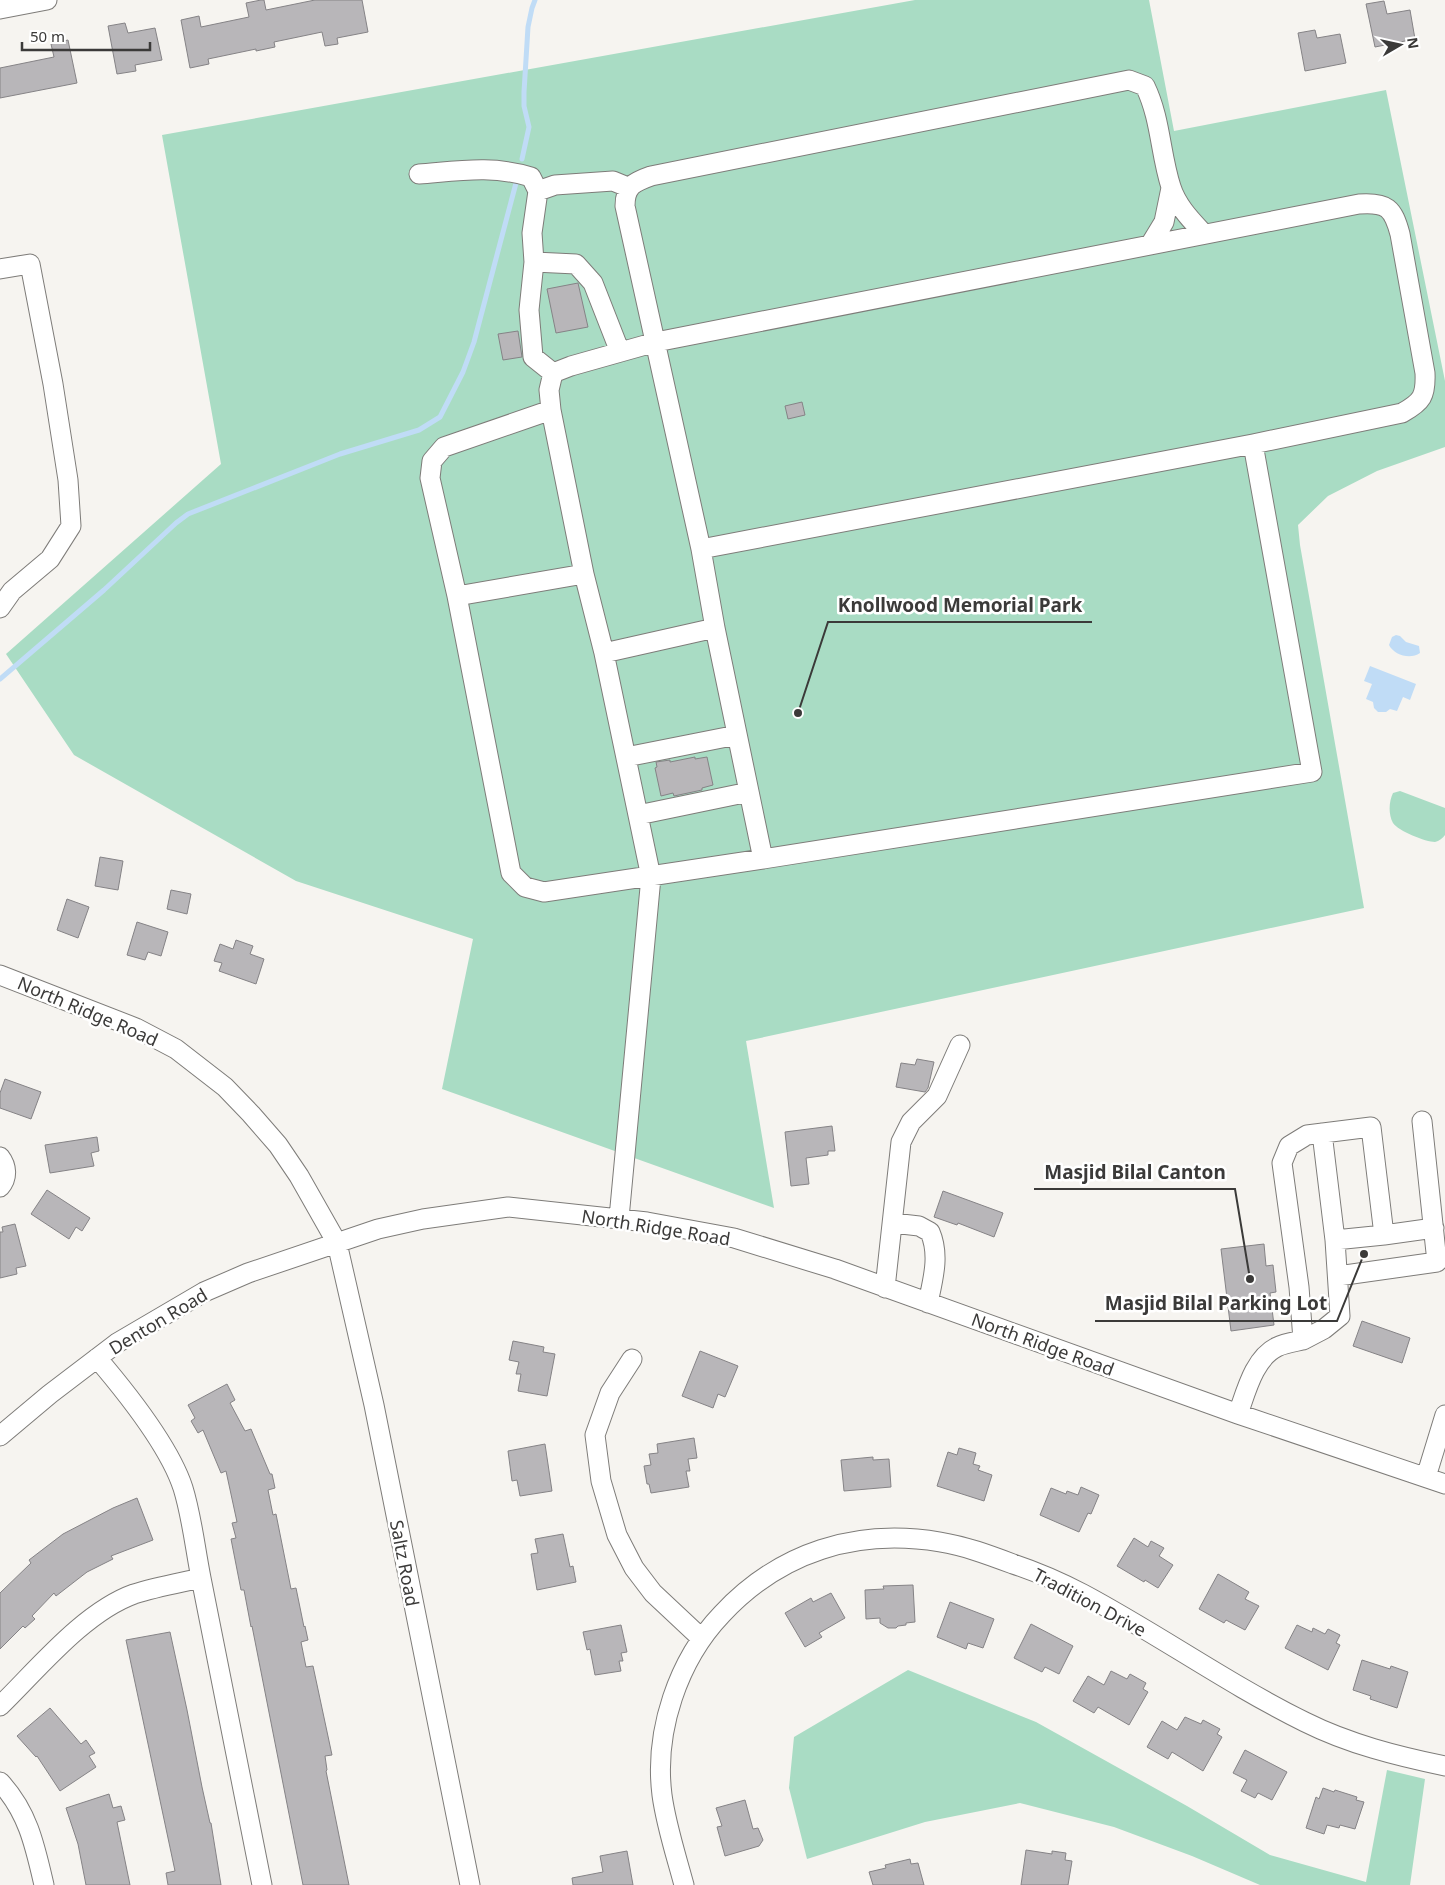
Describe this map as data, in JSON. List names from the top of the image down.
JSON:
{
  "streets": {
    "street": [
      "North Ridge Road",
      "Denton Road",
      "Saltz Road",
      "Tradition Drive"
    ]
  },
  "crossings": [
    ["North Ridge Road", "Denton Road"],
    ["North Ridge Road", "Saltz Road"],
    ["Denton Road", "Saltz Road"]
  ],
  "places": ["Knollwood Memorial Park", "Masjid Bilal Parking Lot", "Masjid Bilal Canton"],
  "scale_bar": "50 m",
  "north": "right"
}
